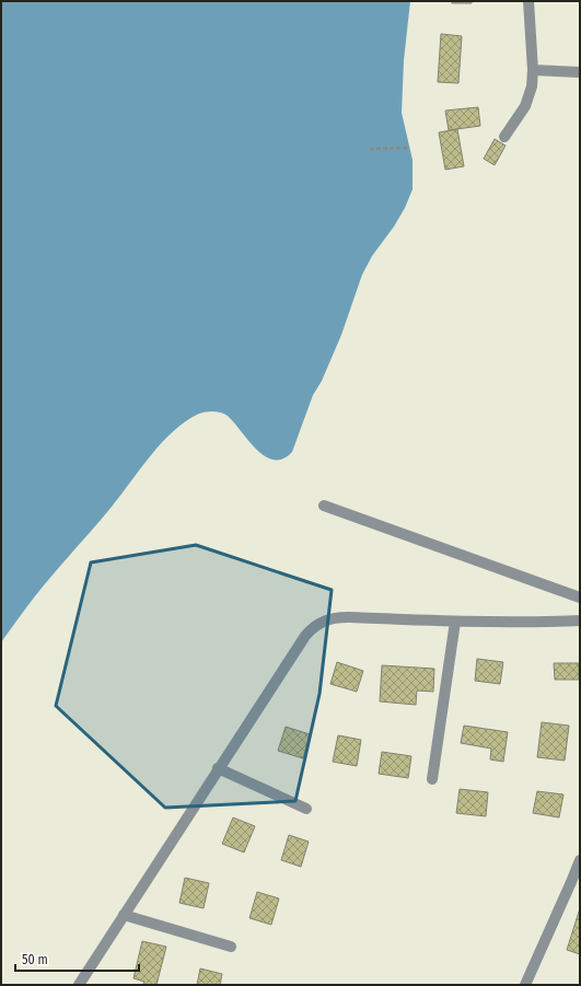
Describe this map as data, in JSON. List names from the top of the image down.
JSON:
{
  "scale_bar": "50 m"
}
